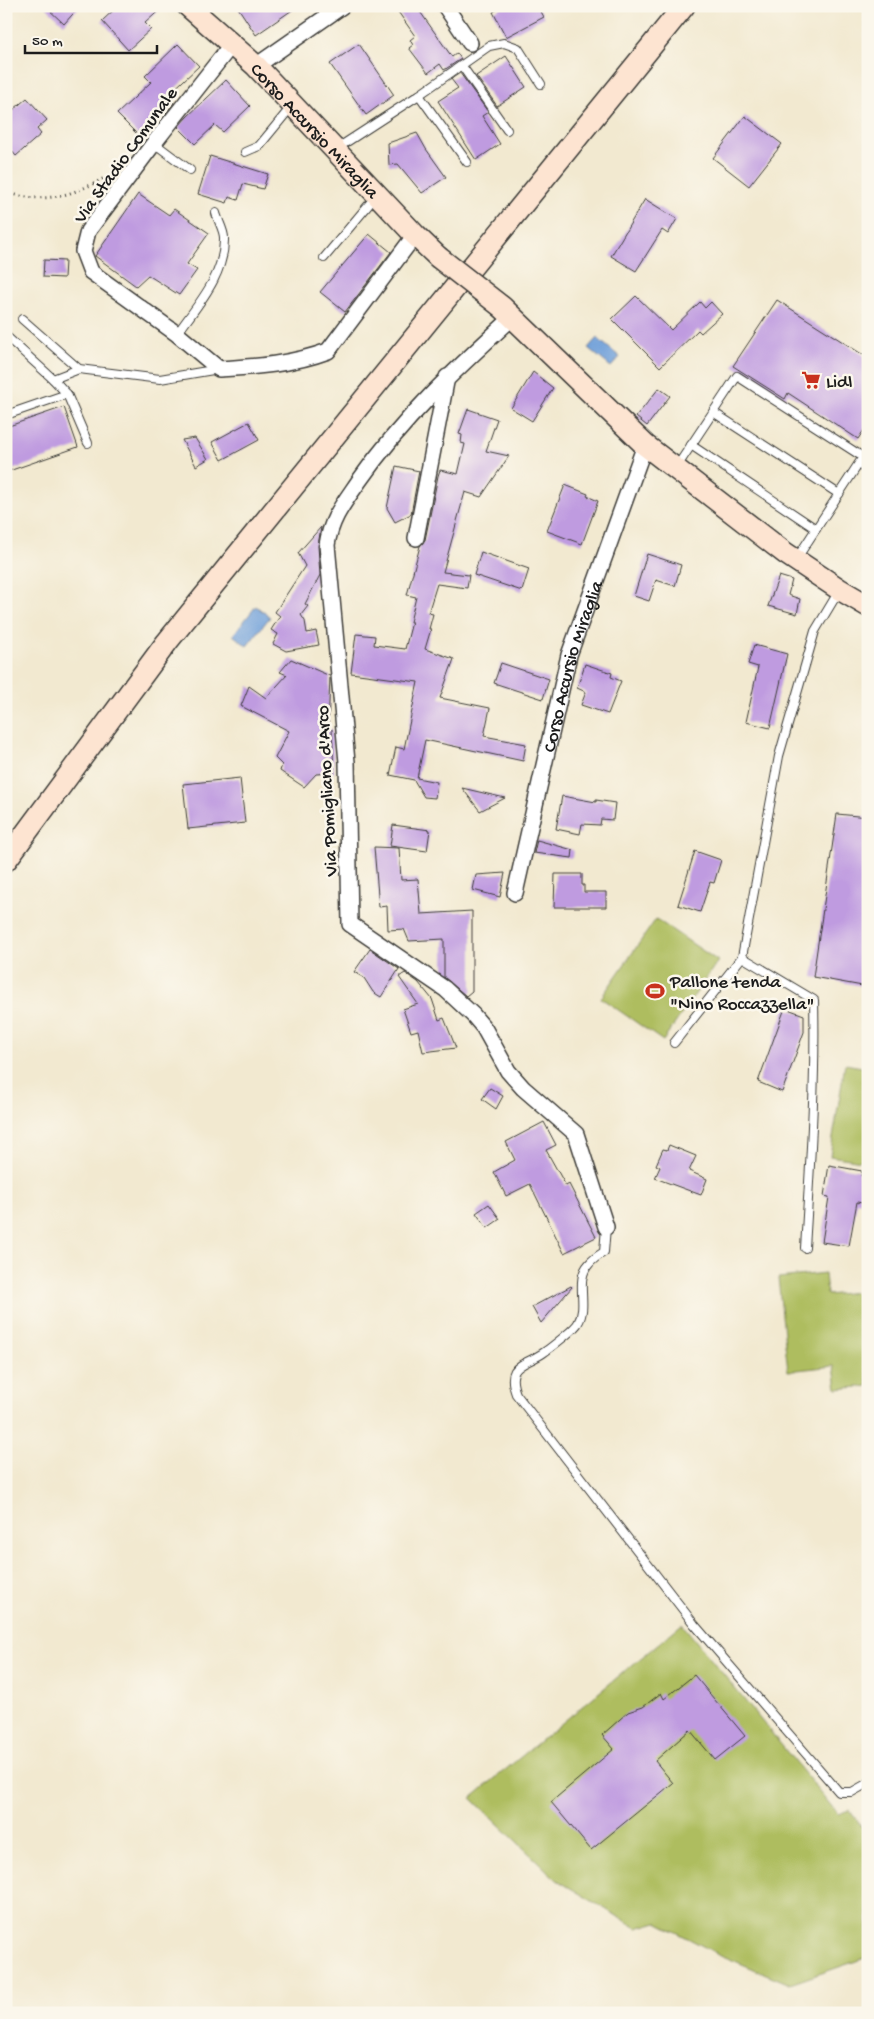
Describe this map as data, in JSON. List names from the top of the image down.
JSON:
{
  "streets": {
    "main road": ["Corso Accursio Miraglia"],
    "street": ["Via Stadio Comunale", "Via Pomigliano d'Arco"]
  },
  "crossings": [
    ["Corso Accursio Miraglia", "Via Stadio Comunale"],
    ["Corso Accursio Miraglia", "Via Pomigliano d'Arco"]
  ],
  "places": {
    "supermarket": ["Lidl"],
    "sports": ["Pallone tenda \"Nino Roccazzella\""]
  },
  "scale_bar": "50 m"
}
